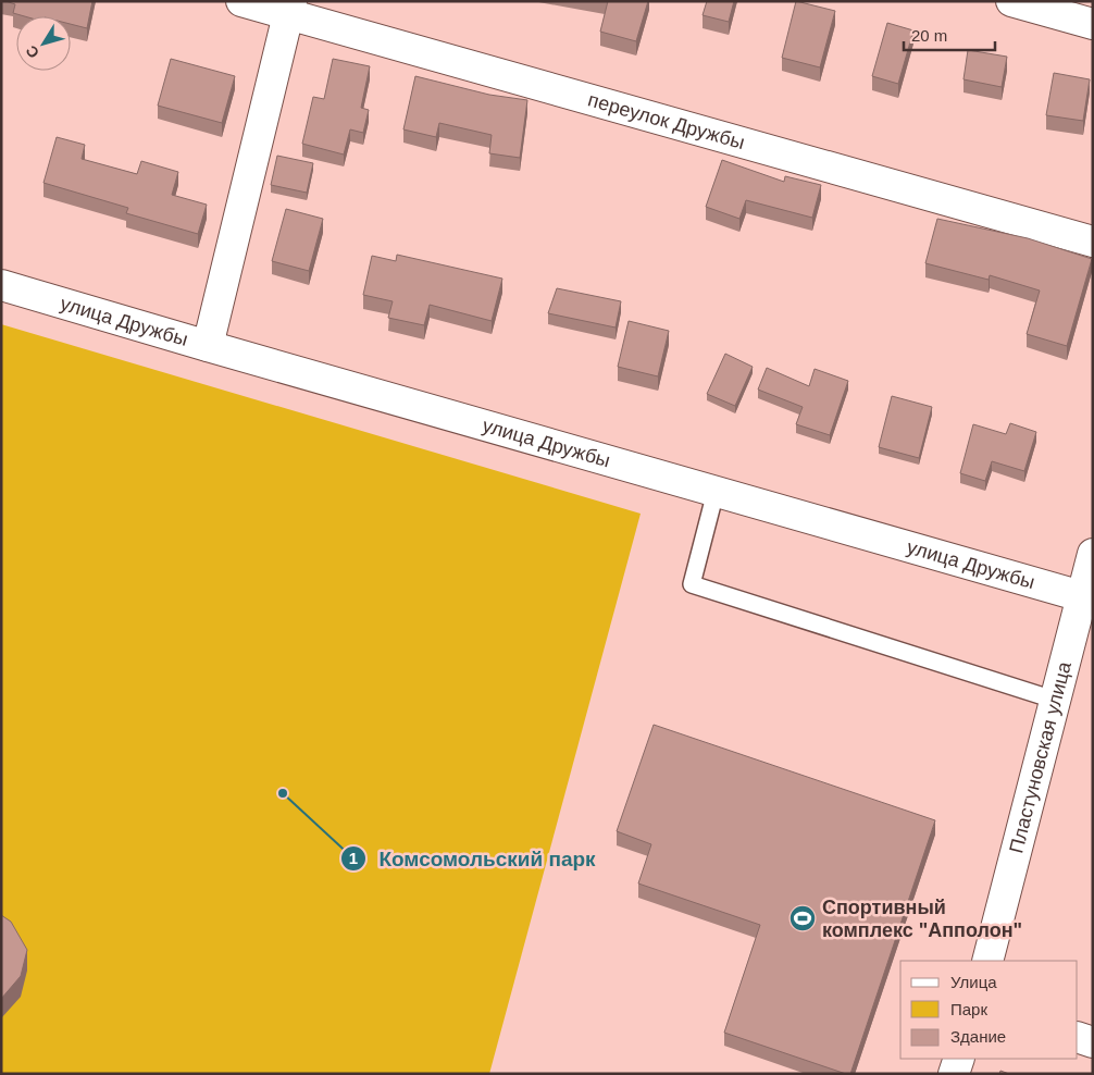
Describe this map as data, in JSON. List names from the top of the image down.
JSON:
{
  "streets": {
    "street": ["переулок Дружбы", "улица Дружбы", "Пластуновская улица"]
  },
  "crossings": [
    ["улица Дружбы", "Пластуновская улица"]
  ],
  "places": {
    "other": ["Комсомольский парк"],
    "sports": ["Спортивный комплекс \"Апполон\""]
  },
  "legend": ["Улица", "Парк", "Здание"],
  "scale_bar": "20 m",
  "north": "bottom left"
}
